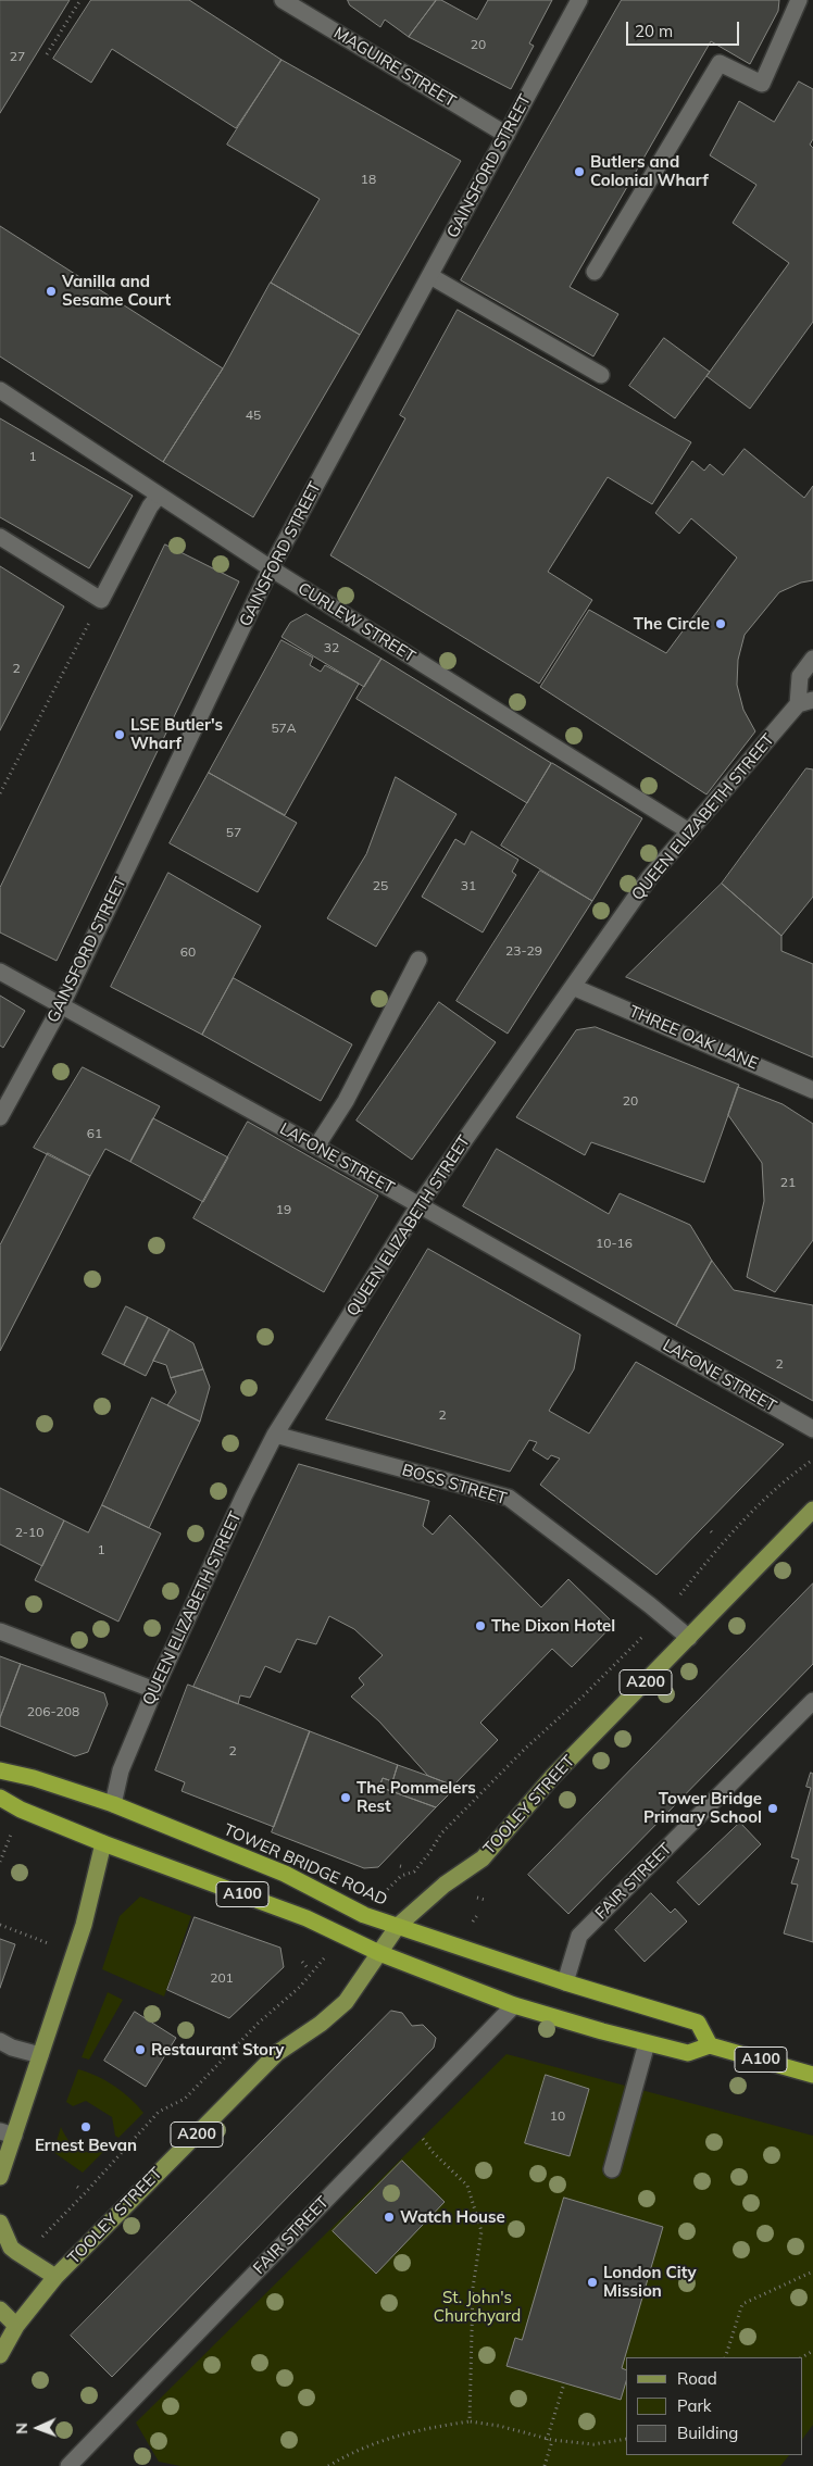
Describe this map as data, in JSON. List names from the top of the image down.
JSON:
{
  "streets": {
    "highway": ["TOWER BRIDGE ROAD", "A100"],
    "main road": ["A200", "TOOLEY STREET"],
    "street": [
      "MAGUIRE STREET",
      "GAINSFORD STREET",
      "CURLEW STREET",
      "QUEEN ELIZABETH STREET",
      "THREE OAK LANE",
      "LAFONE STREET",
      "BOSS STREET",
      "FAIR STREET"
    ]
  },
  "crossings": [
    ["MAGUIRE STREET", "GAINSFORD STREET"],
    ["GAINSFORD STREET", "CURLEW STREET"],
    ["GAINSFORD STREET", "LAFONE STREET"],
    ["CURLEW STREET", "QUEEN ELIZABETH STREET"],
    ["QUEEN ELIZABETH STREET", "THREE OAK LANE"],
    ["QUEEN ELIZABETH STREET", "LAFONE STREET"],
    ["QUEEN ELIZABETH STREET", "BOSS STREET"],
    ["QUEEN ELIZABETH STREET", "TOWER BRIDGE ROAD"],
    ["BOSS STREET", "TOOLEY STREET"],
    ["TOOLEY STREET", "TOWER BRIDGE ROAD"],
    ["TOOLEY STREET", "A100"],
    ["TOWER BRIDGE ROAD", "FAIR STREET"],
    ["TOWER BRIDGE ROAD", "A100"],
    ["FAIR STREET", "A100"]
  ],
  "parks": ["St. John's Churchyard"],
  "places": [
    "Butlers and Colonial Wharf",
    "Vanilla and Sesame Court",
    "The Circle",
    "LSE Butler's Wharf",
    "The Dixon Hotel",
    "The Pommelers Rest",
    "Tower Bridge Primary School",
    "Restaurant Story",
    "Ernest Bevan",
    "Watch House",
    "London City Mission"
  ],
  "house_numbers": [
    "20",
    "27",
    "18",
    "45",
    "1",
    "32",
    "2",
    "57A",
    "57",
    "25",
    "31",
    "23-29",
    "60",
    "20",
    "61",
    "21",
    "19",
    "10-16",
    "2",
    "2",
    "2-10",
    "1",
    "206-208",
    "2",
    "201",
    "10"
  ],
  "legend": ["Road", "Park", "Building"],
  "scale_bar": "20 m",
  "north": "left"
}
